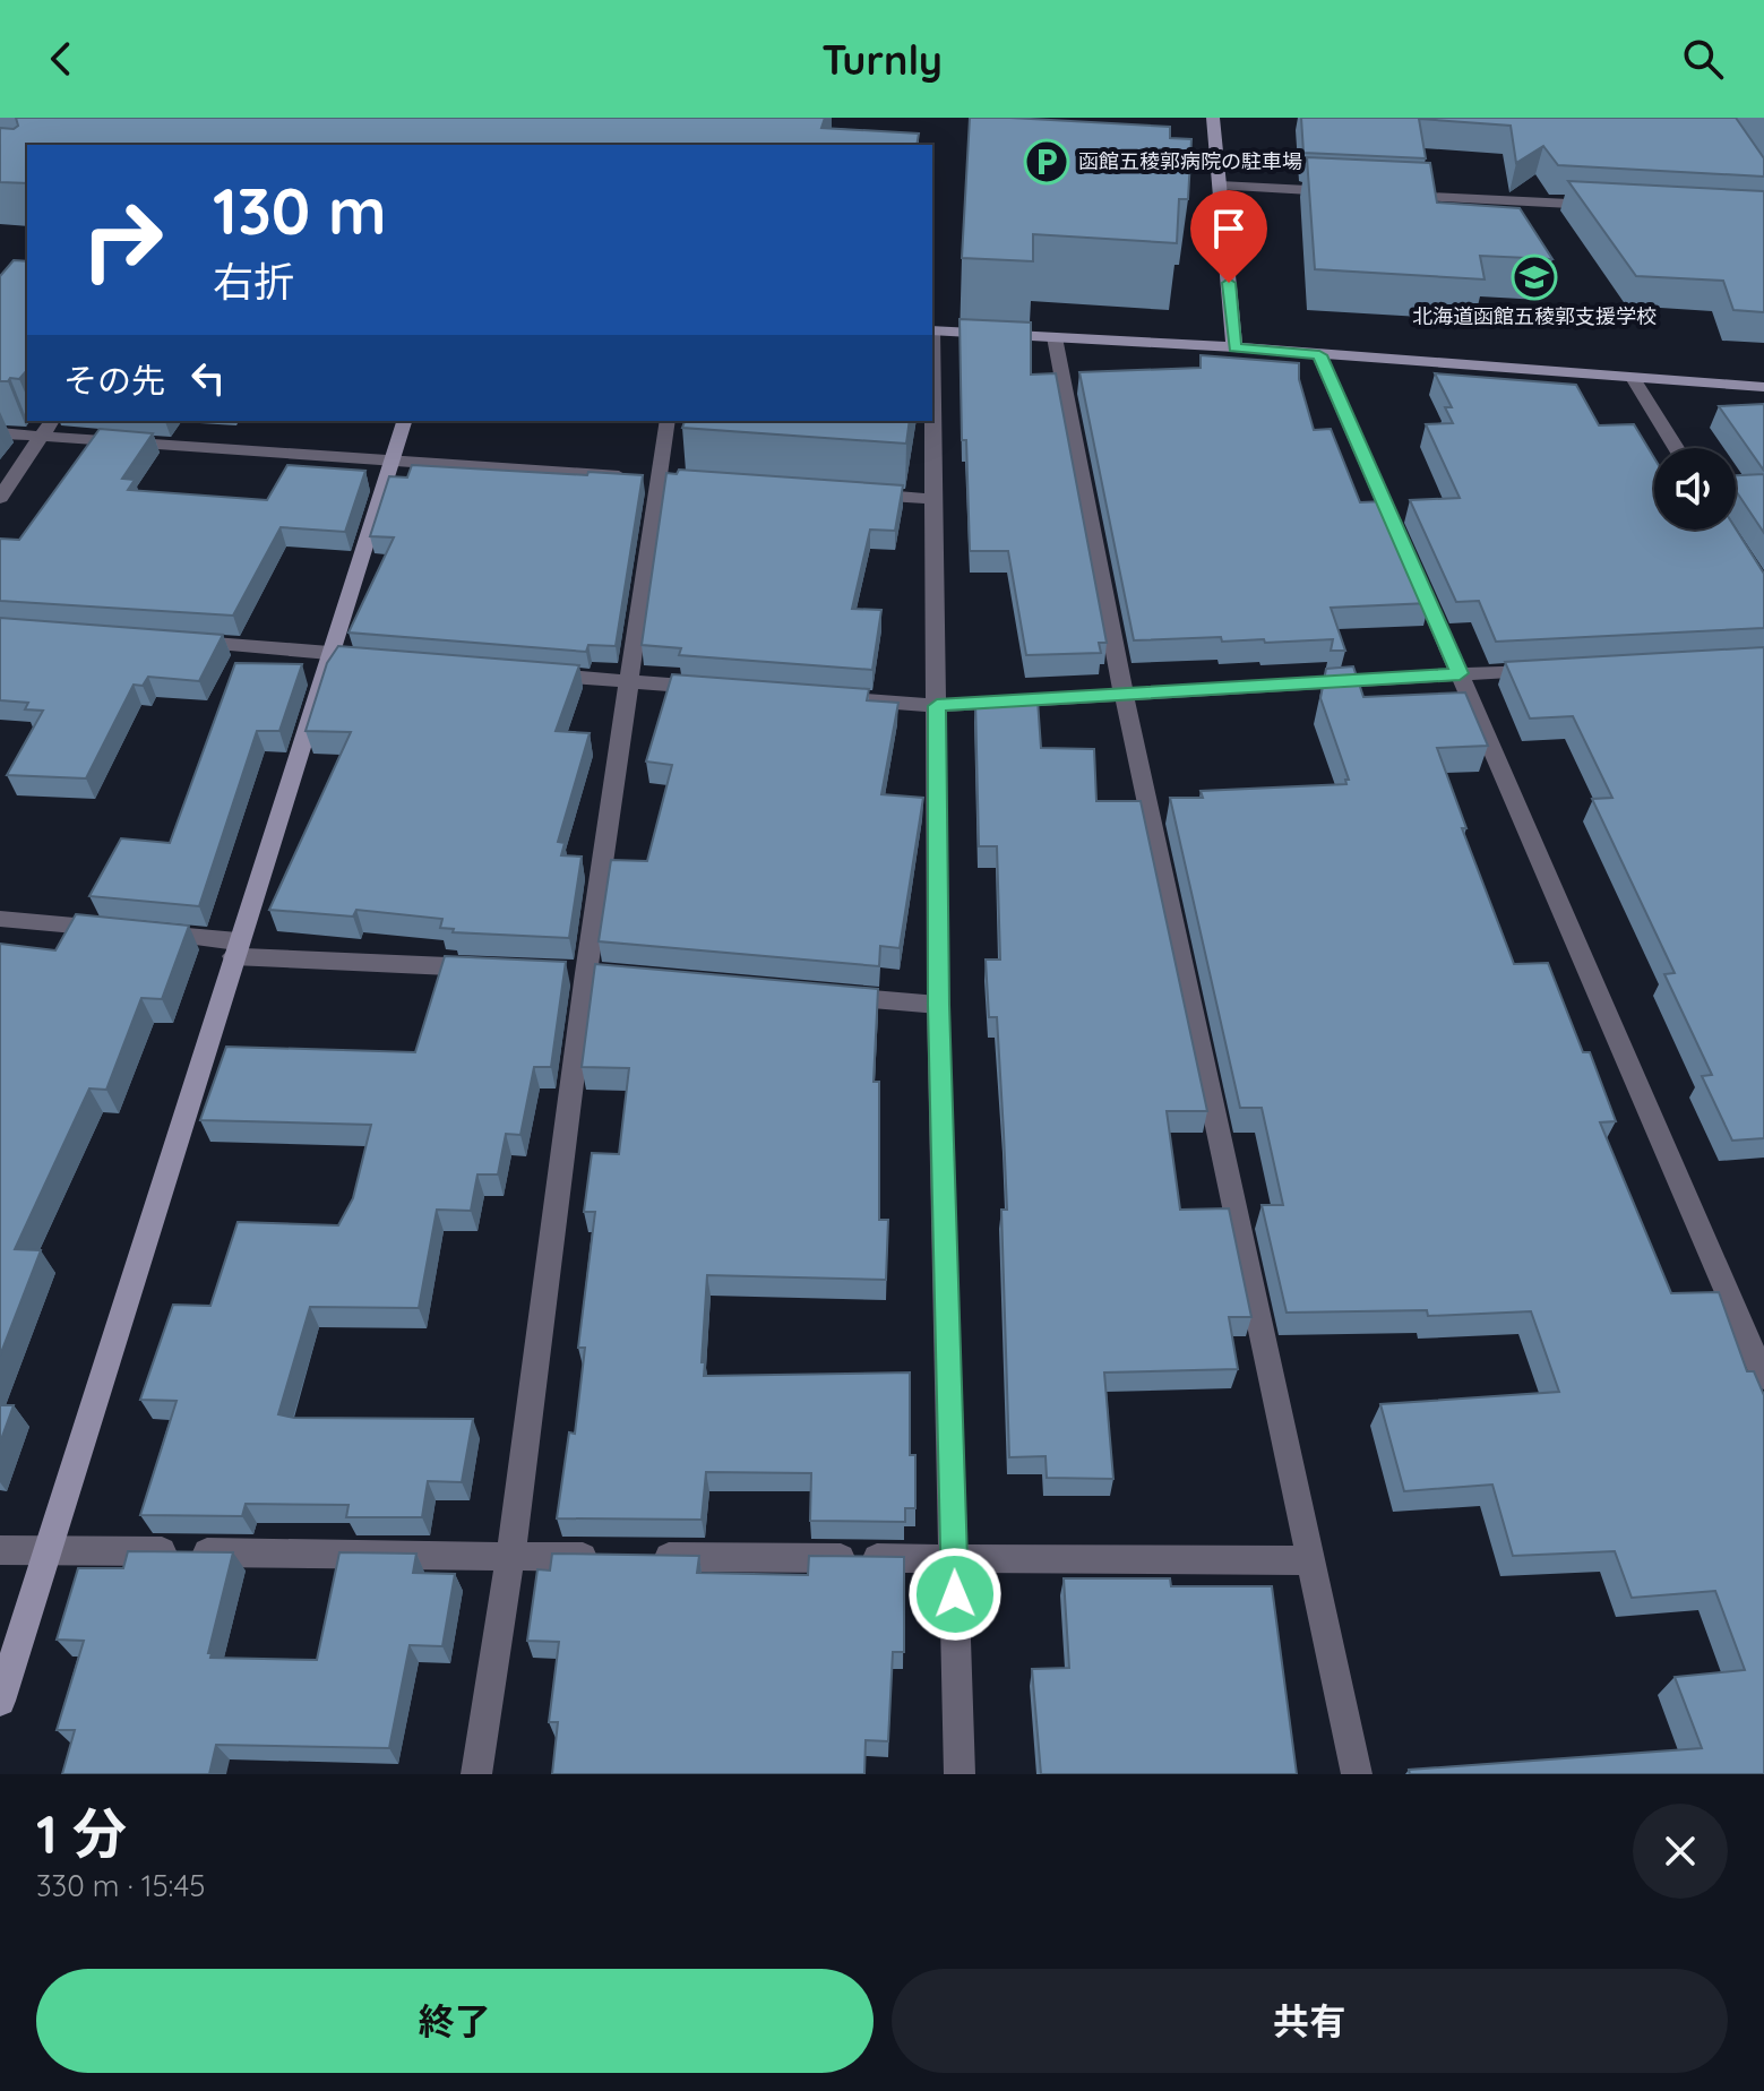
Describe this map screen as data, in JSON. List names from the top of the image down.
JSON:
{
  "places": {
    "parking": ["函館五稜郭病院の駐車場"],
    "school or university": ["北海道函館五稜郭支援学校"]
  },
  "page": {
    "header": "Turnly",
    "turn": ["130 m", "右折"],
    "then": "その先",
    "heading": ["1 分", "330 m · 15:45"],
    "buttons": ["終了", "共有"]
  }
}
